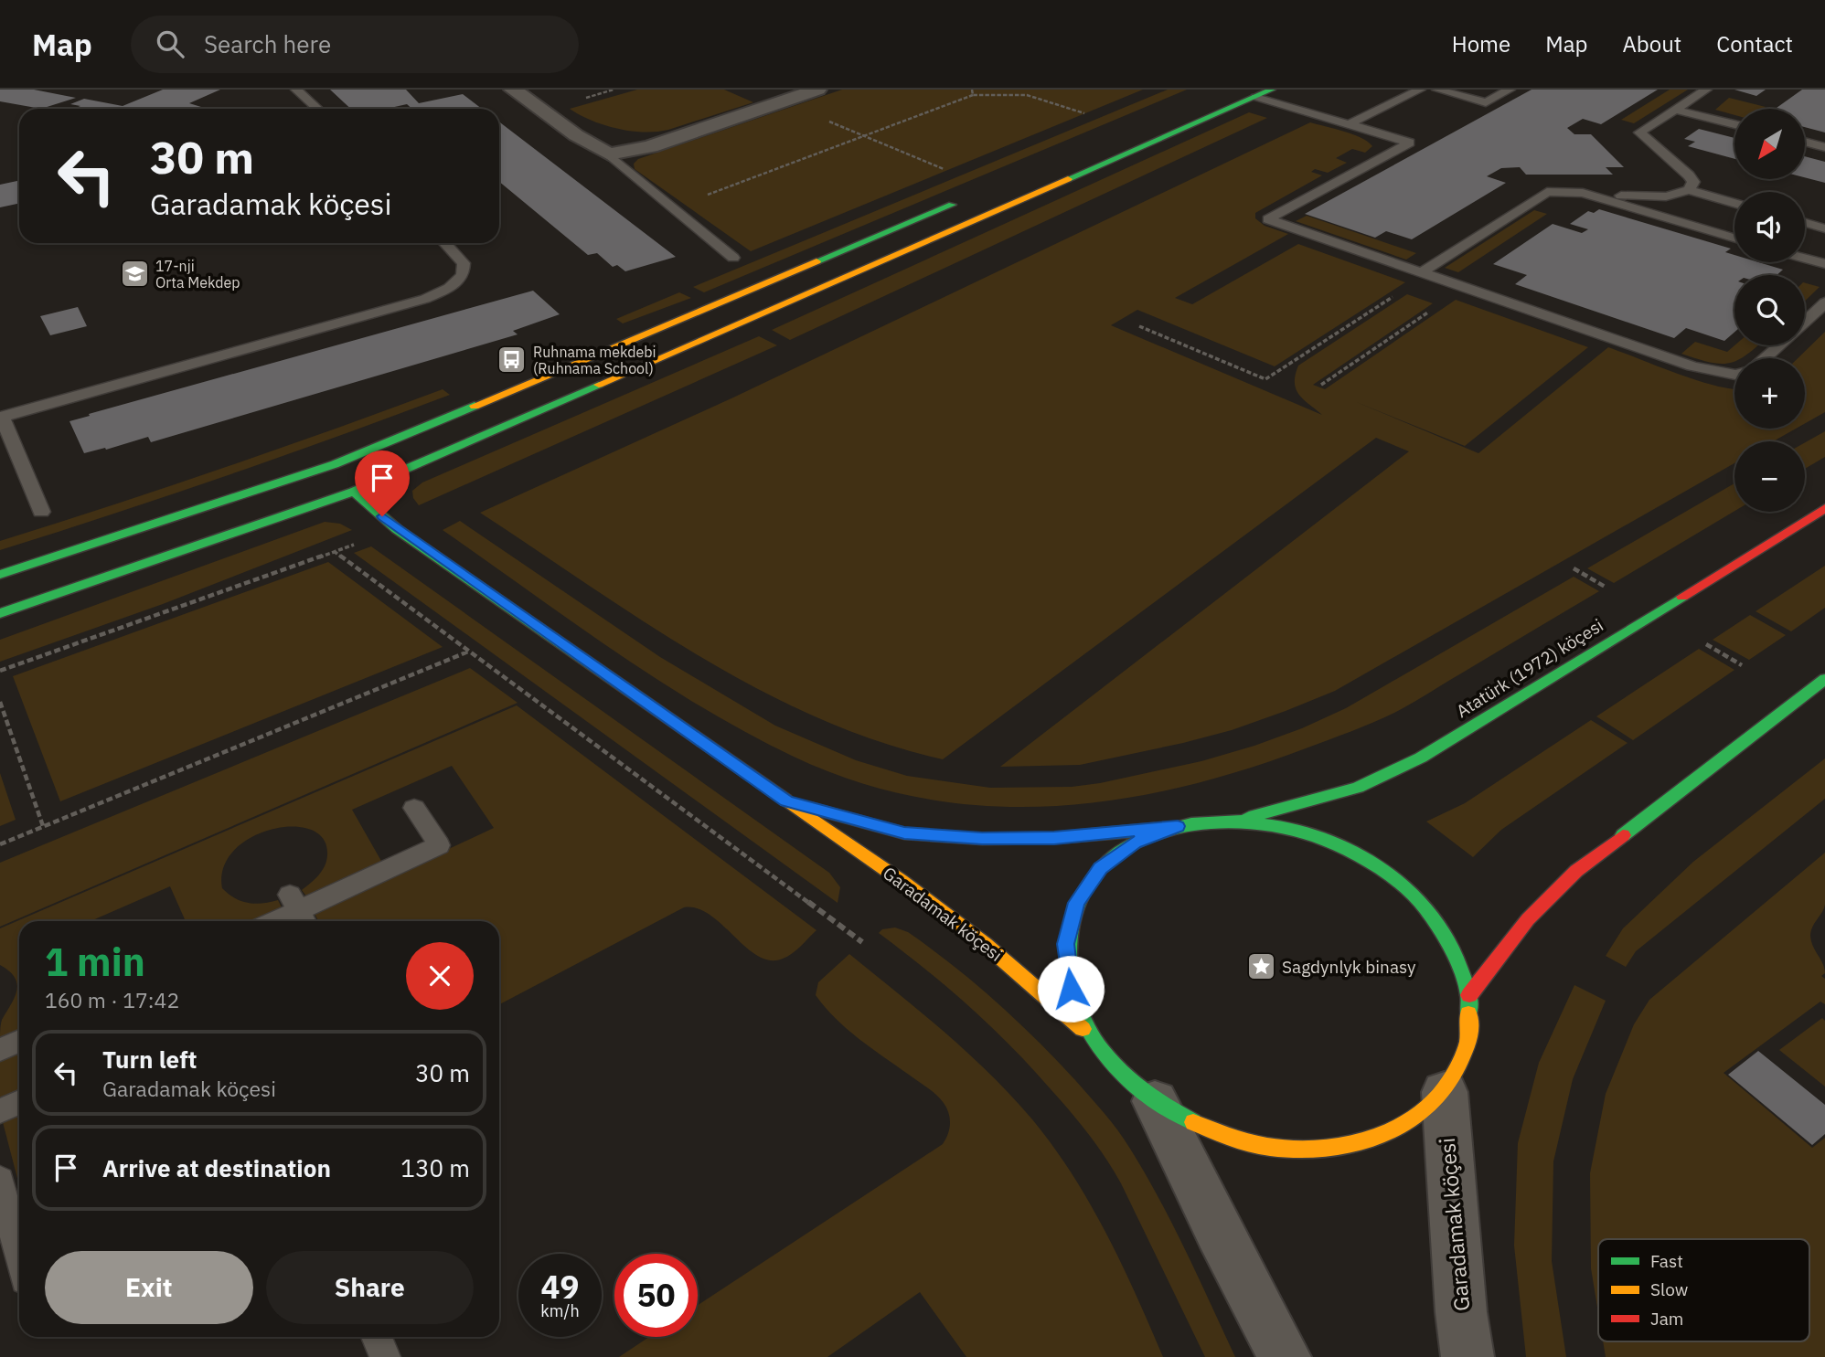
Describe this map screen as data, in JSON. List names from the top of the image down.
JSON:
{
  "streets": {
    "main road": ["Atatürk (1972) köçesi", "Garadamak köçesi"]
  },
  "crossings": [
    ["Atatürk (1972) köçesi", "Garadamak köçesi"]
  ],
  "places": {
    "school or university": ["17-nji Orta Mekdep"],
    "bus stop": ["Ruhnama mekdebi (Ruhnama School)"],
    "place": ["Sagdynlyk binasy"]
  },
  "legend": ["Fast", "Slow", "Jam"],
  "north": "bottom left",
  "page": {
    "header": "Map",
    "search": "Search here",
    "nav": [
      "Home",
      "Map",
      "About",
      "Contact"
    ],
    "map_buttons": ["+", "−"],
    "turn": ["30 m", "Garadamak köçesi"],
    "heading": ["1 min", "160 m · 17:42"],
    "list": [
      {
        "name": "Turn left",
        "note": "Garadamak köçesi",
        "value": "30 m"
      },
      {
        "name": "Arrive at destination",
        "value": "130 m"
      }
    ],
    "buttons": ["Exit", "Share"],
    "speed": "49 km/h",
    "limit": "50"
  }
}
